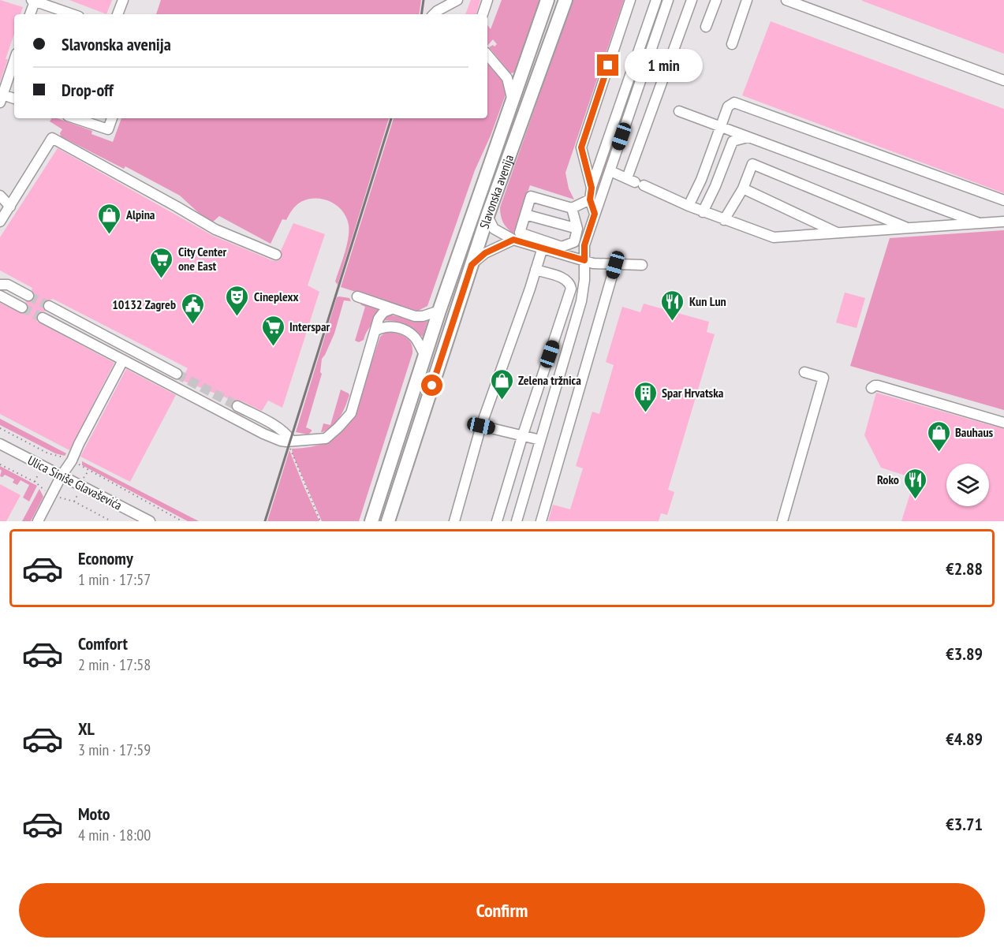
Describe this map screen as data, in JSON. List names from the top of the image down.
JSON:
{
  "streets": {
    "main road": ["Slavonska avenija"],
    "street": ["Ulica Siniše Glavaševića"]
  },
  "places": {
    "shop": ["Alpina", "Zelena tržnica", "Bauhaus"],
    "supermarket": ["City Center one East", "Interspar"],
    "theatre": ["Cineplexx"],
    "restaurant": ["Kun Lun", "Roko"],
    "public building": ["10132 Zagreb"],
    "building": ["Spar Hrvatska"]
  },
  "page": {
    "banner": ["Slavonska avenija", "Drop-off"],
    "bubble": "1 min",
    "list": [
      {
        "name": "Economy",
        "note": "1 min · 17:57",
        "value": "€2.88"
      },
      {
        "name": "Comfort",
        "note": "2 min · 17:58",
        "value": "€3.89"
      },
      {
        "name": "XL",
        "note": "3 min · 17:59",
        "value": "€4.89"
      },
      {
        "name": "Moto",
        "note": "4 min · 18:00",
        "value": "€3.71"
      }
    ],
    "buttons": "Confirm"
  }
}
